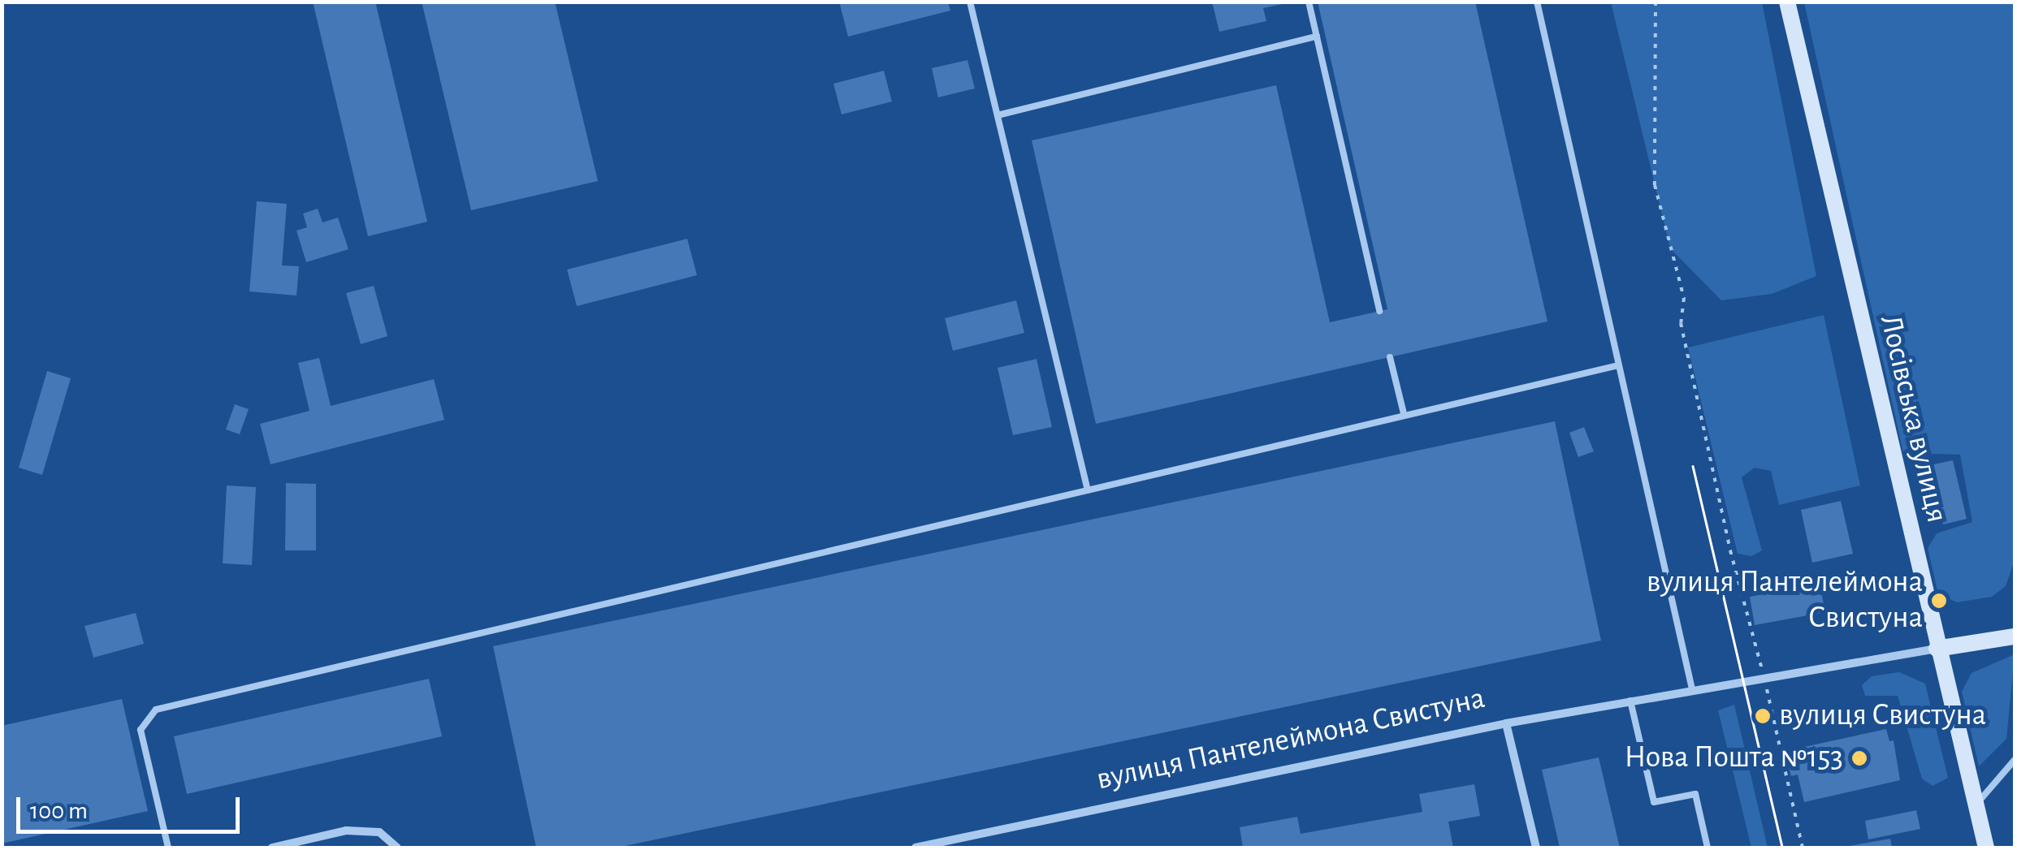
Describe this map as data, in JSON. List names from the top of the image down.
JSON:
{
  "streets": {
    "main road": ["Лосівська вулиця", "вулиця Пантелеймона Свистуна"]
  },
  "crossings": [
    ["Лосівська вулиця", "вулиця Пантелеймона Свистуна"]
  ],
  "places": ["вулиця Пантелеймона Свистуна", "вулиця Свистуна", "Нова Пошта №153"],
  "scale_bar": "100 m"
}
